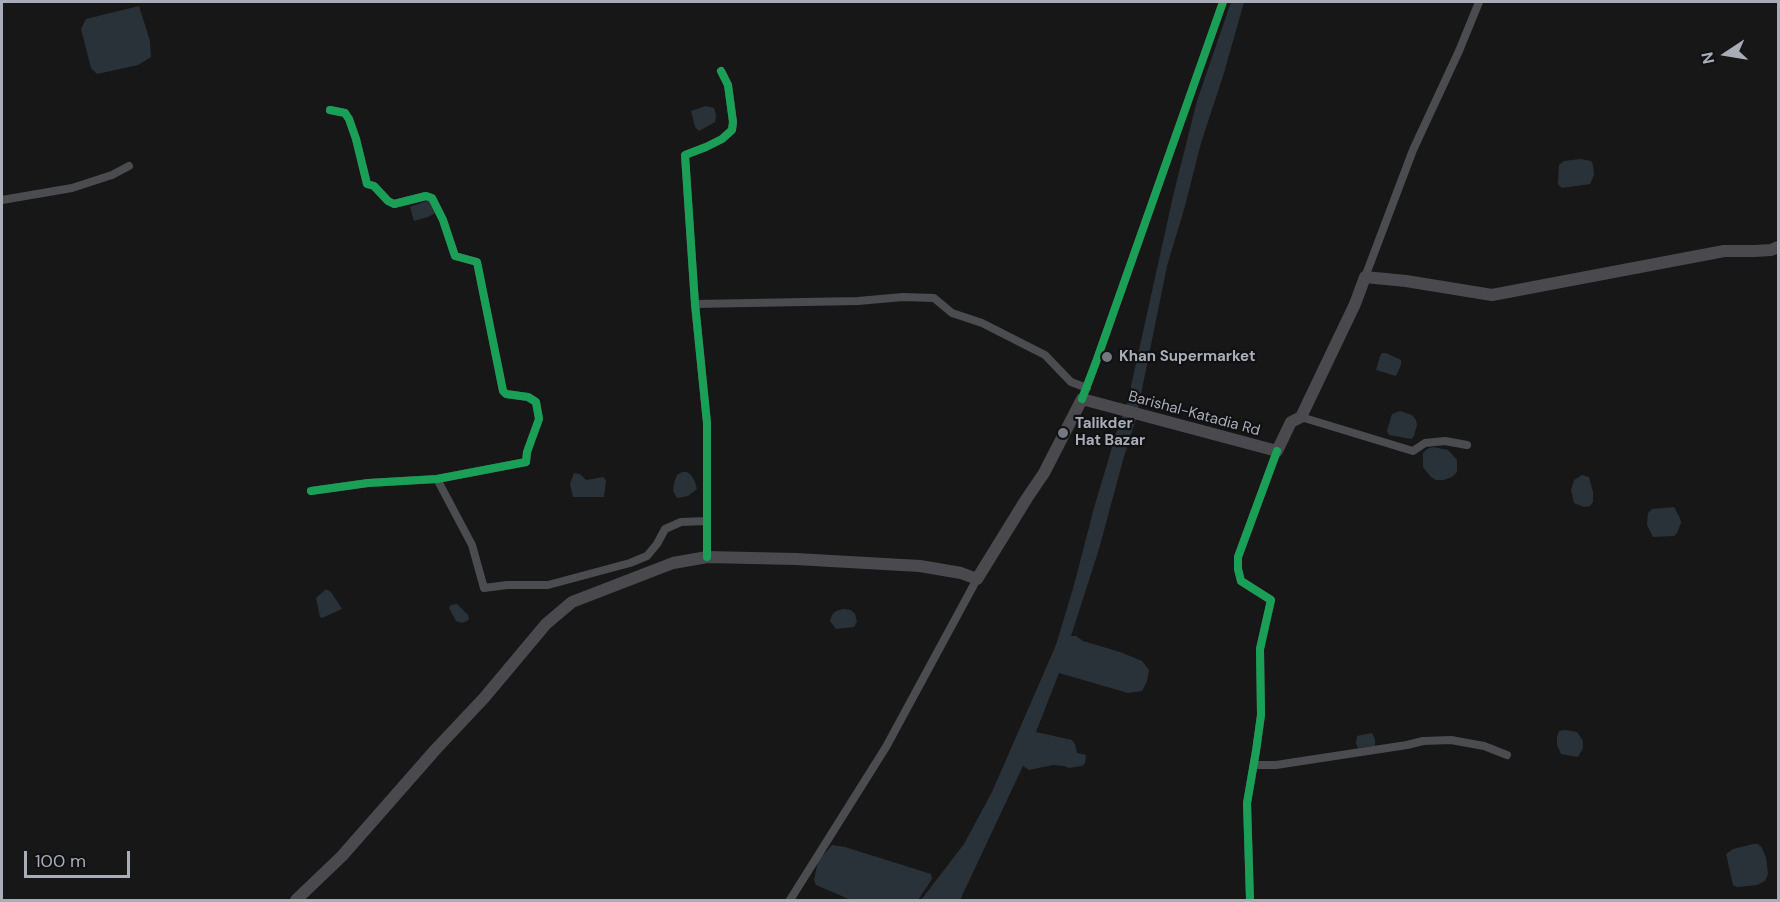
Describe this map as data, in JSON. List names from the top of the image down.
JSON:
{
  "streets": {
    "main road": ["Barishal-Katadia Rd"]
  },
  "places": ["Khan Supermarket", "Talikder Hat Bazar"],
  "scale_bar": "100 m",
  "north": "left"
}
